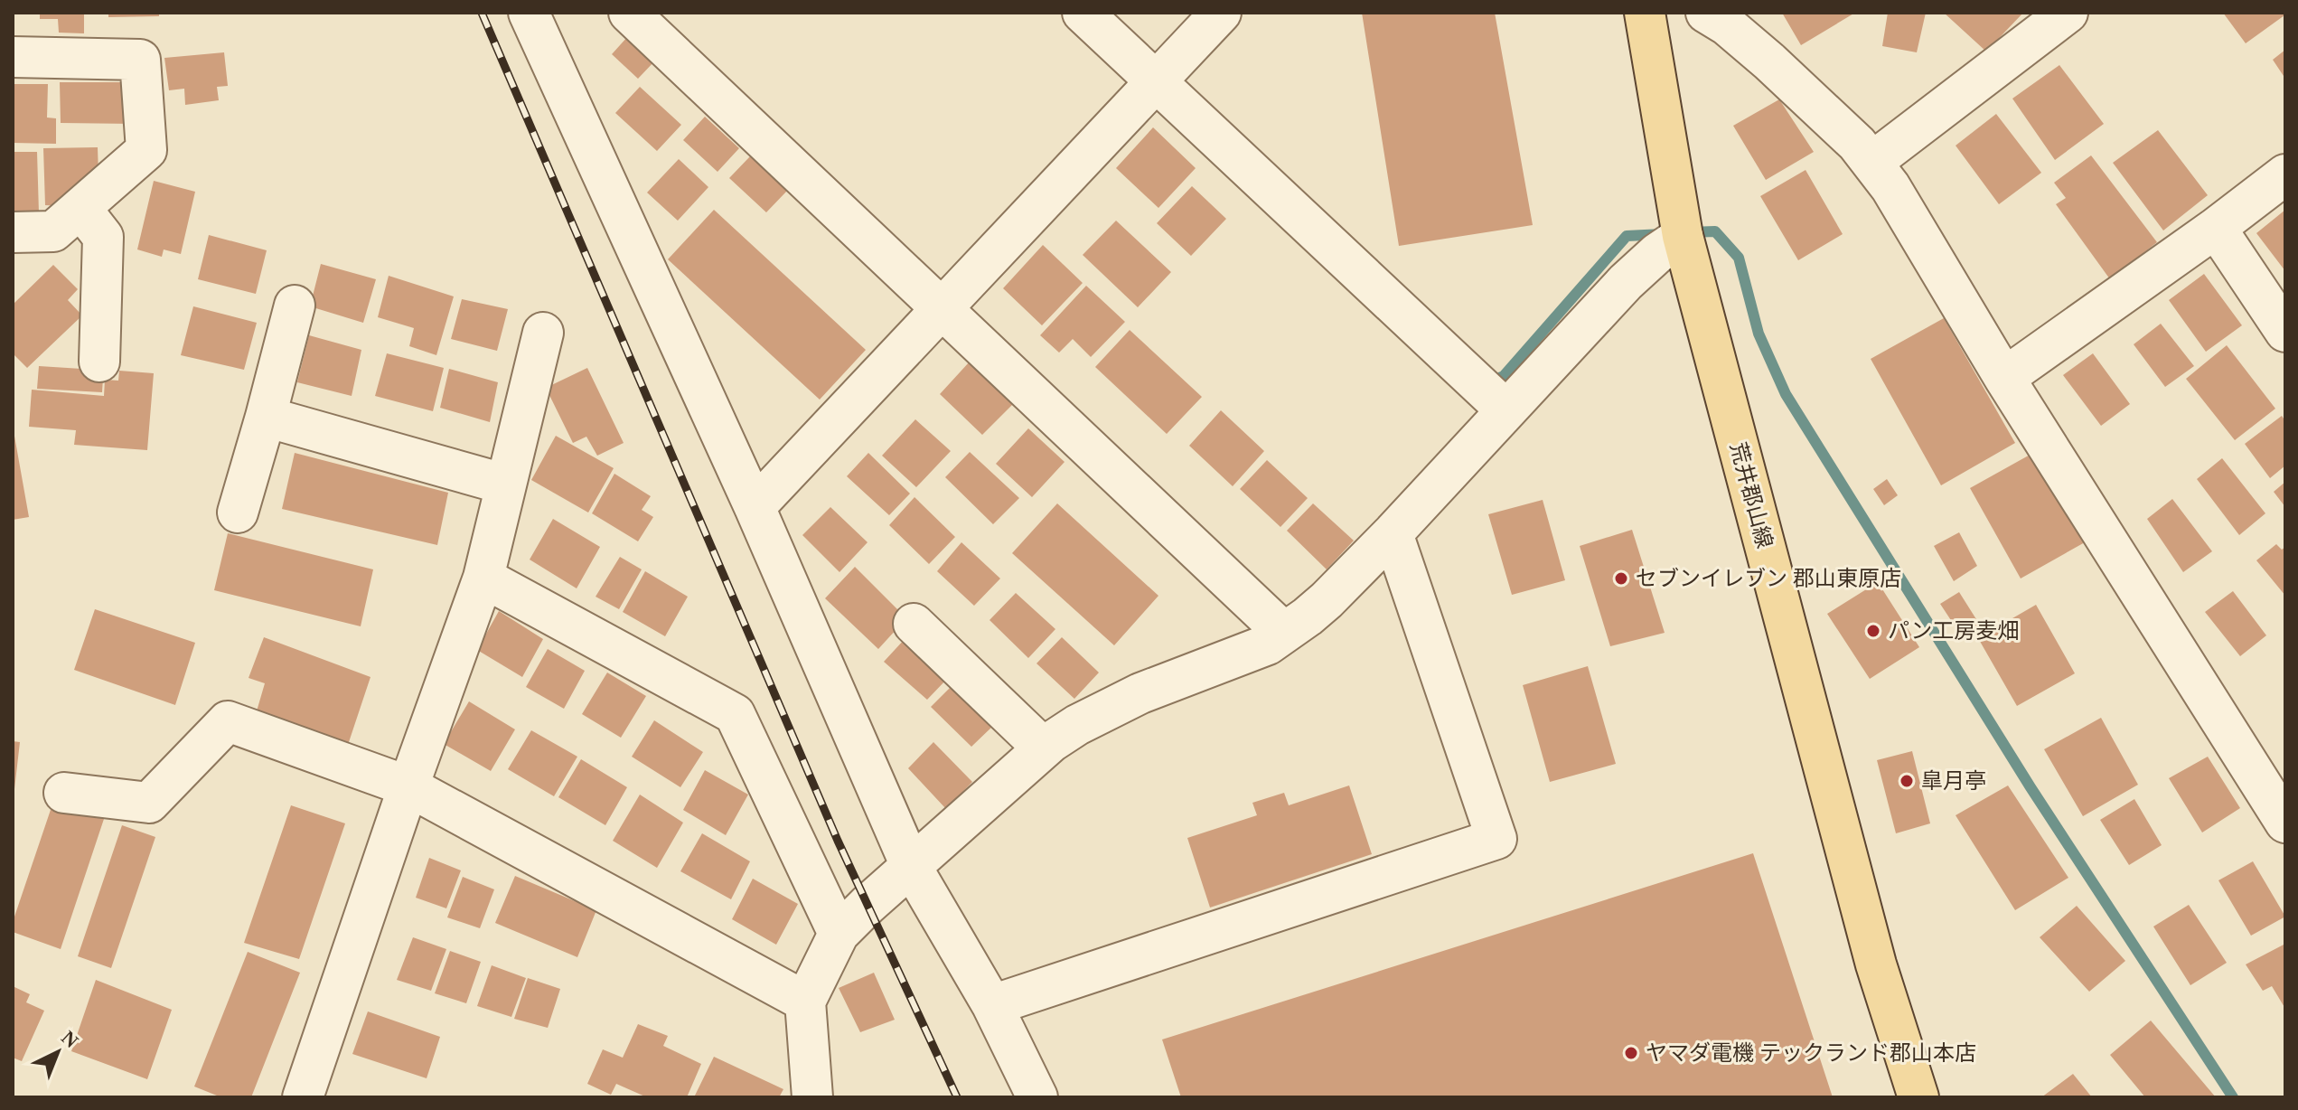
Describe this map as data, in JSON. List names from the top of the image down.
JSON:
{
  "streets": {
    "main road": ["荒井郡山線"]
  },
  "places": [
    "セブンイレブン 郡山東原店",
    "パン工房麦畑",
    "皐月亭",
    "ヤマダ電機 テックランド郡山本店"
  ],
  "north": "top right"
}
